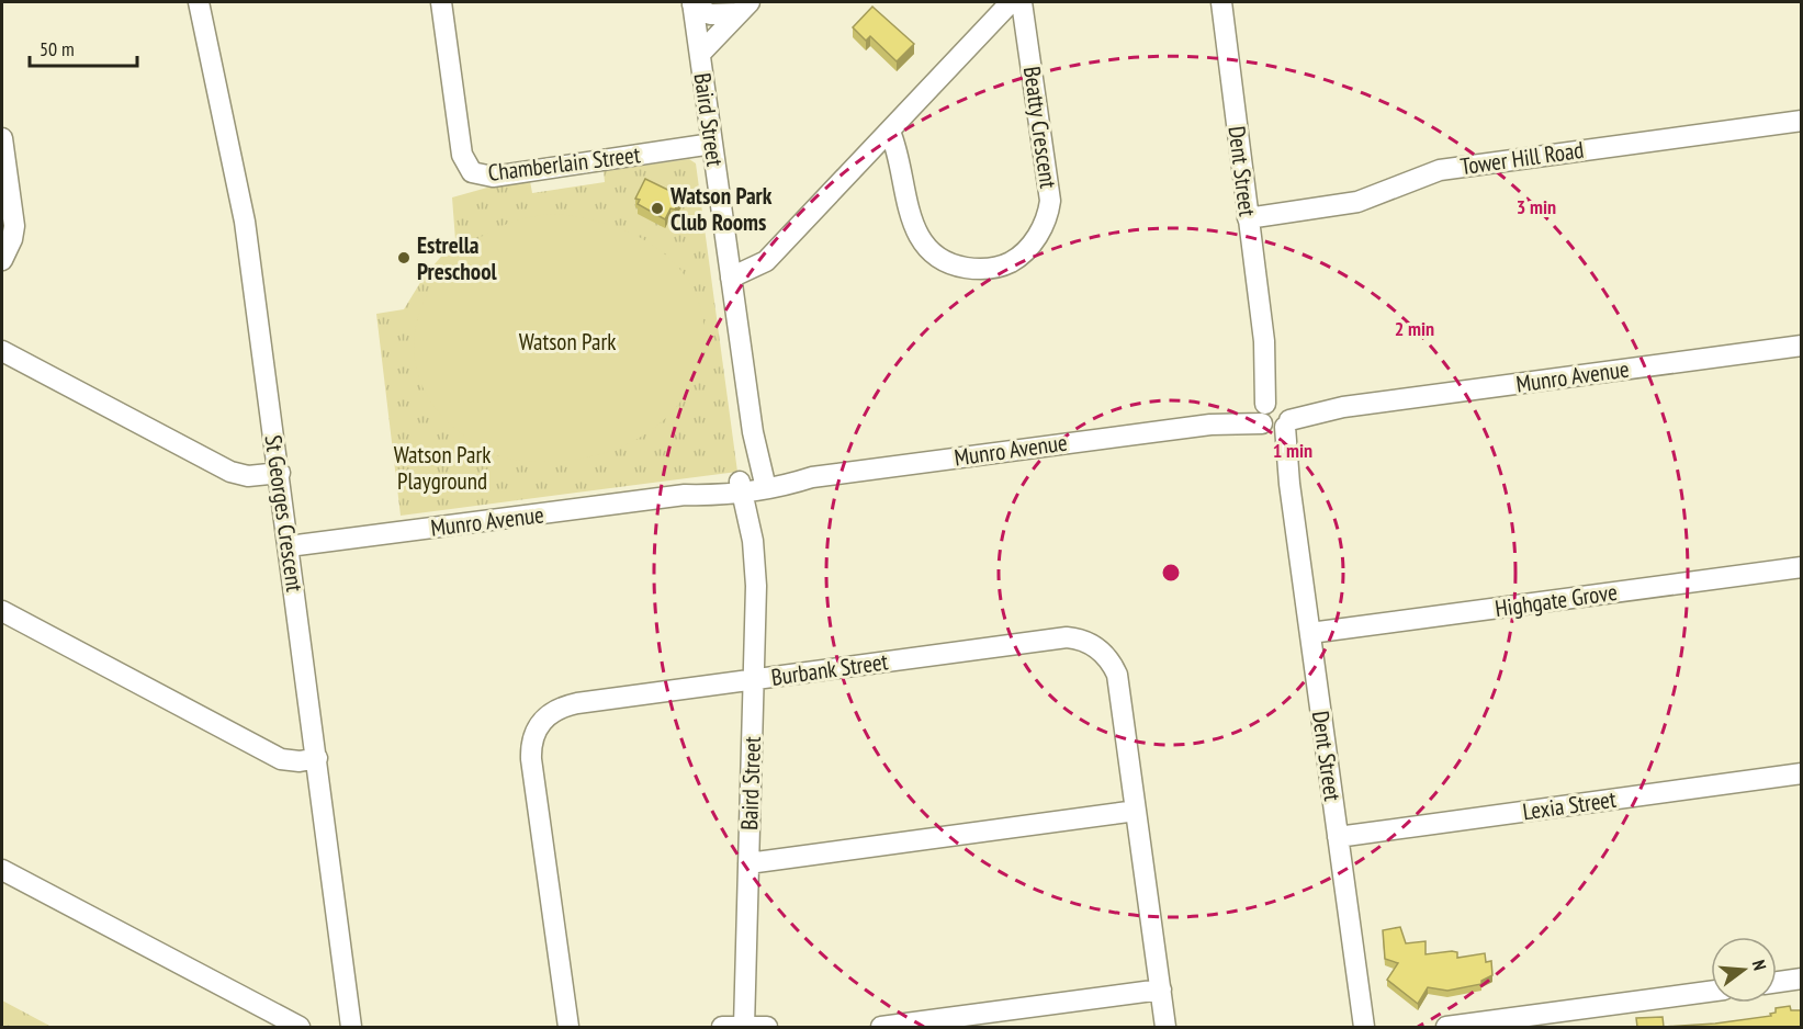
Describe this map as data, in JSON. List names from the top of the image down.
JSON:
{
  "streets": {
    "street": [
      "Baird Street",
      "Beatty Crescent",
      "Tower Hill Road",
      "Chamberlain Street",
      "Dent Street",
      "Munro Avenue",
      "St Georges Crescent",
      "Highgate Grove",
      "Burbank Street",
      "Lexia Street"
    ]
  },
  "crossings": [
    ["Baird Street", "Chamberlain Street"],
    ["Baird Street", "Munro Avenue"],
    ["Baird Street", "Burbank Street"],
    ["Tower Hill Road", "Dent Street"],
    ["Dent Street", "Munro Avenue"],
    ["Dent Street", "Highgate Grove"],
    ["Dent Street", "Lexia Street"],
    ["Munro Avenue", "St Georges Crescent"]
  ],
  "parks": ["Watson Park", "Watson Park Playground"],
  "places": ["Watson Park Club Rooms", "Estrella Preschool"],
  "scale_bar": "50 m",
  "north": "right",
  "rings": ["3 min", "2 min", "1 min"]
}
